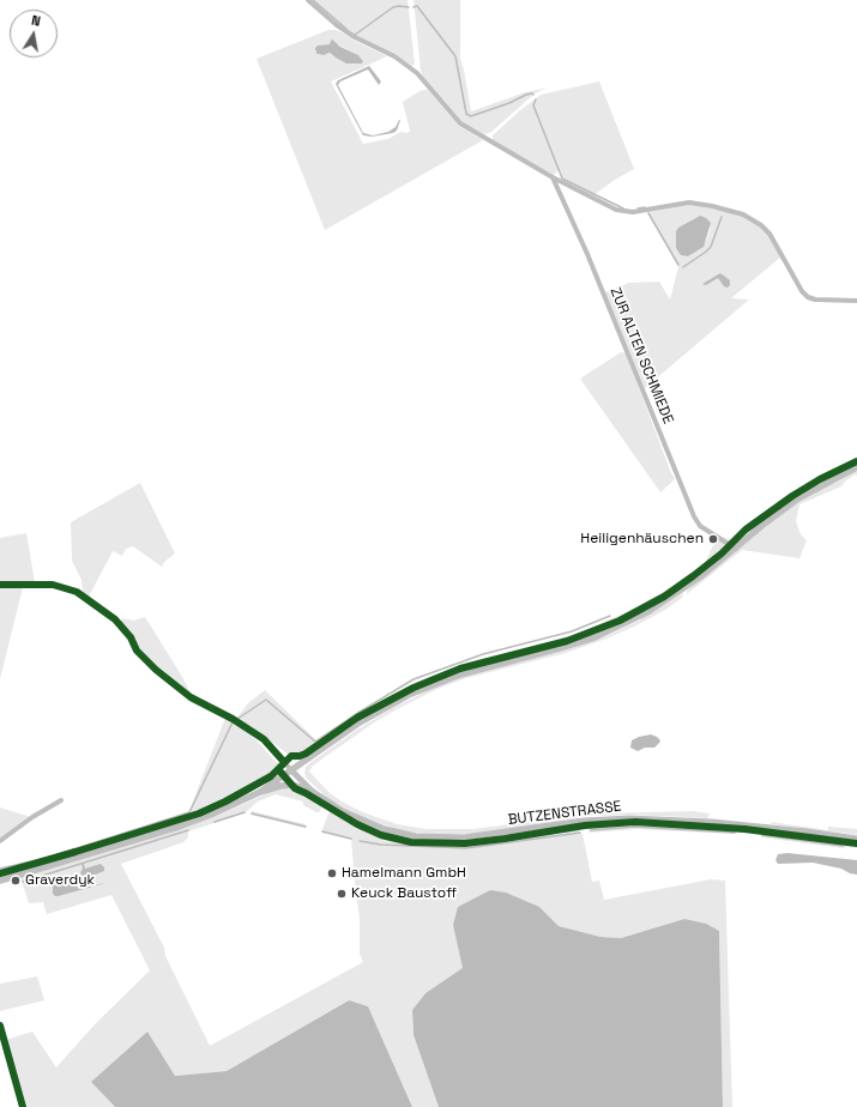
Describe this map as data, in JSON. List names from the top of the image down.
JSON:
{
  "streets": {
    "street": ["ZUR ALTEN SCHMIEDE", "BUTZENSTRASSE"]
  },
  "places": [
    "Heiligenhäuschen",
    "Hamelmann GmbH",
    "Graverdyk",
    "Keuck Baustoff"
  ],
  "north": "top"
}
